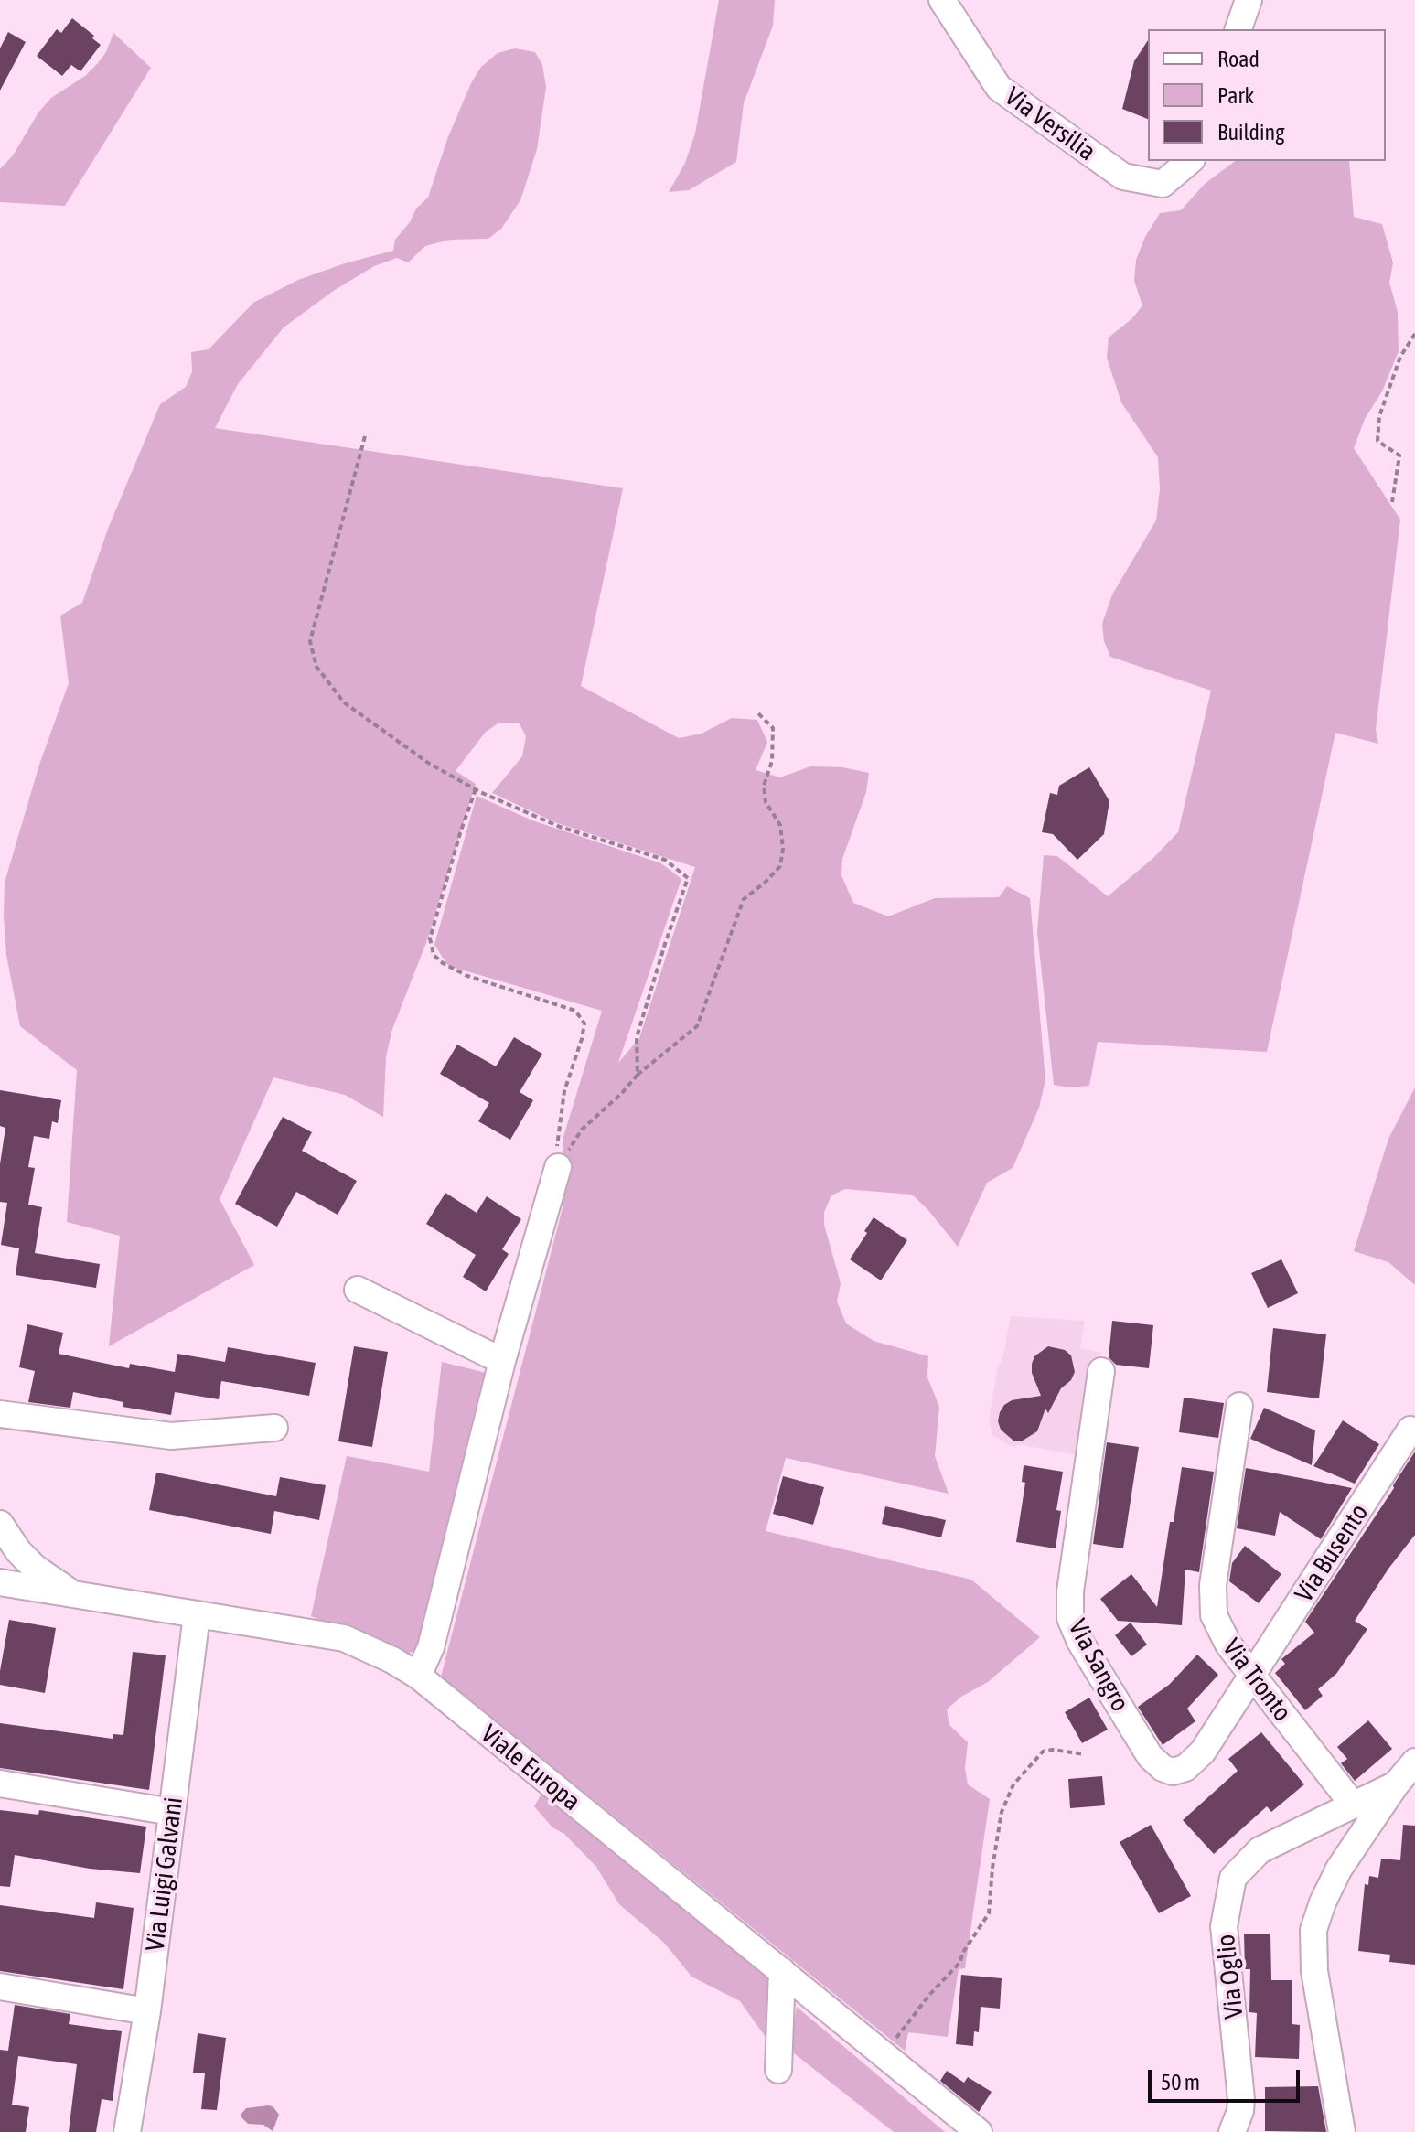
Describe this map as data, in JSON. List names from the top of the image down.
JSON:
{
  "streets": {
    "street": [
      "Via Versilia",
      "Via Busento",
      "Via Sangro",
      "Via Tronto",
      "Viale Europa",
      "Via Luigi Galvani",
      "Via Oglio"
    ]
  },
  "crossings": [
    ["Via Busento", "Via Sangro"],
    ["Via Busento", "Via Tronto"],
    ["Via Sangro", "Via Tronto"],
    ["Via Tronto", "Via Oglio"],
    ["Viale Europa", "Via Luigi Galvani"]
  ],
  "legend": ["Road", "Park", "Building"],
  "scale_bar": "50 m"
}
